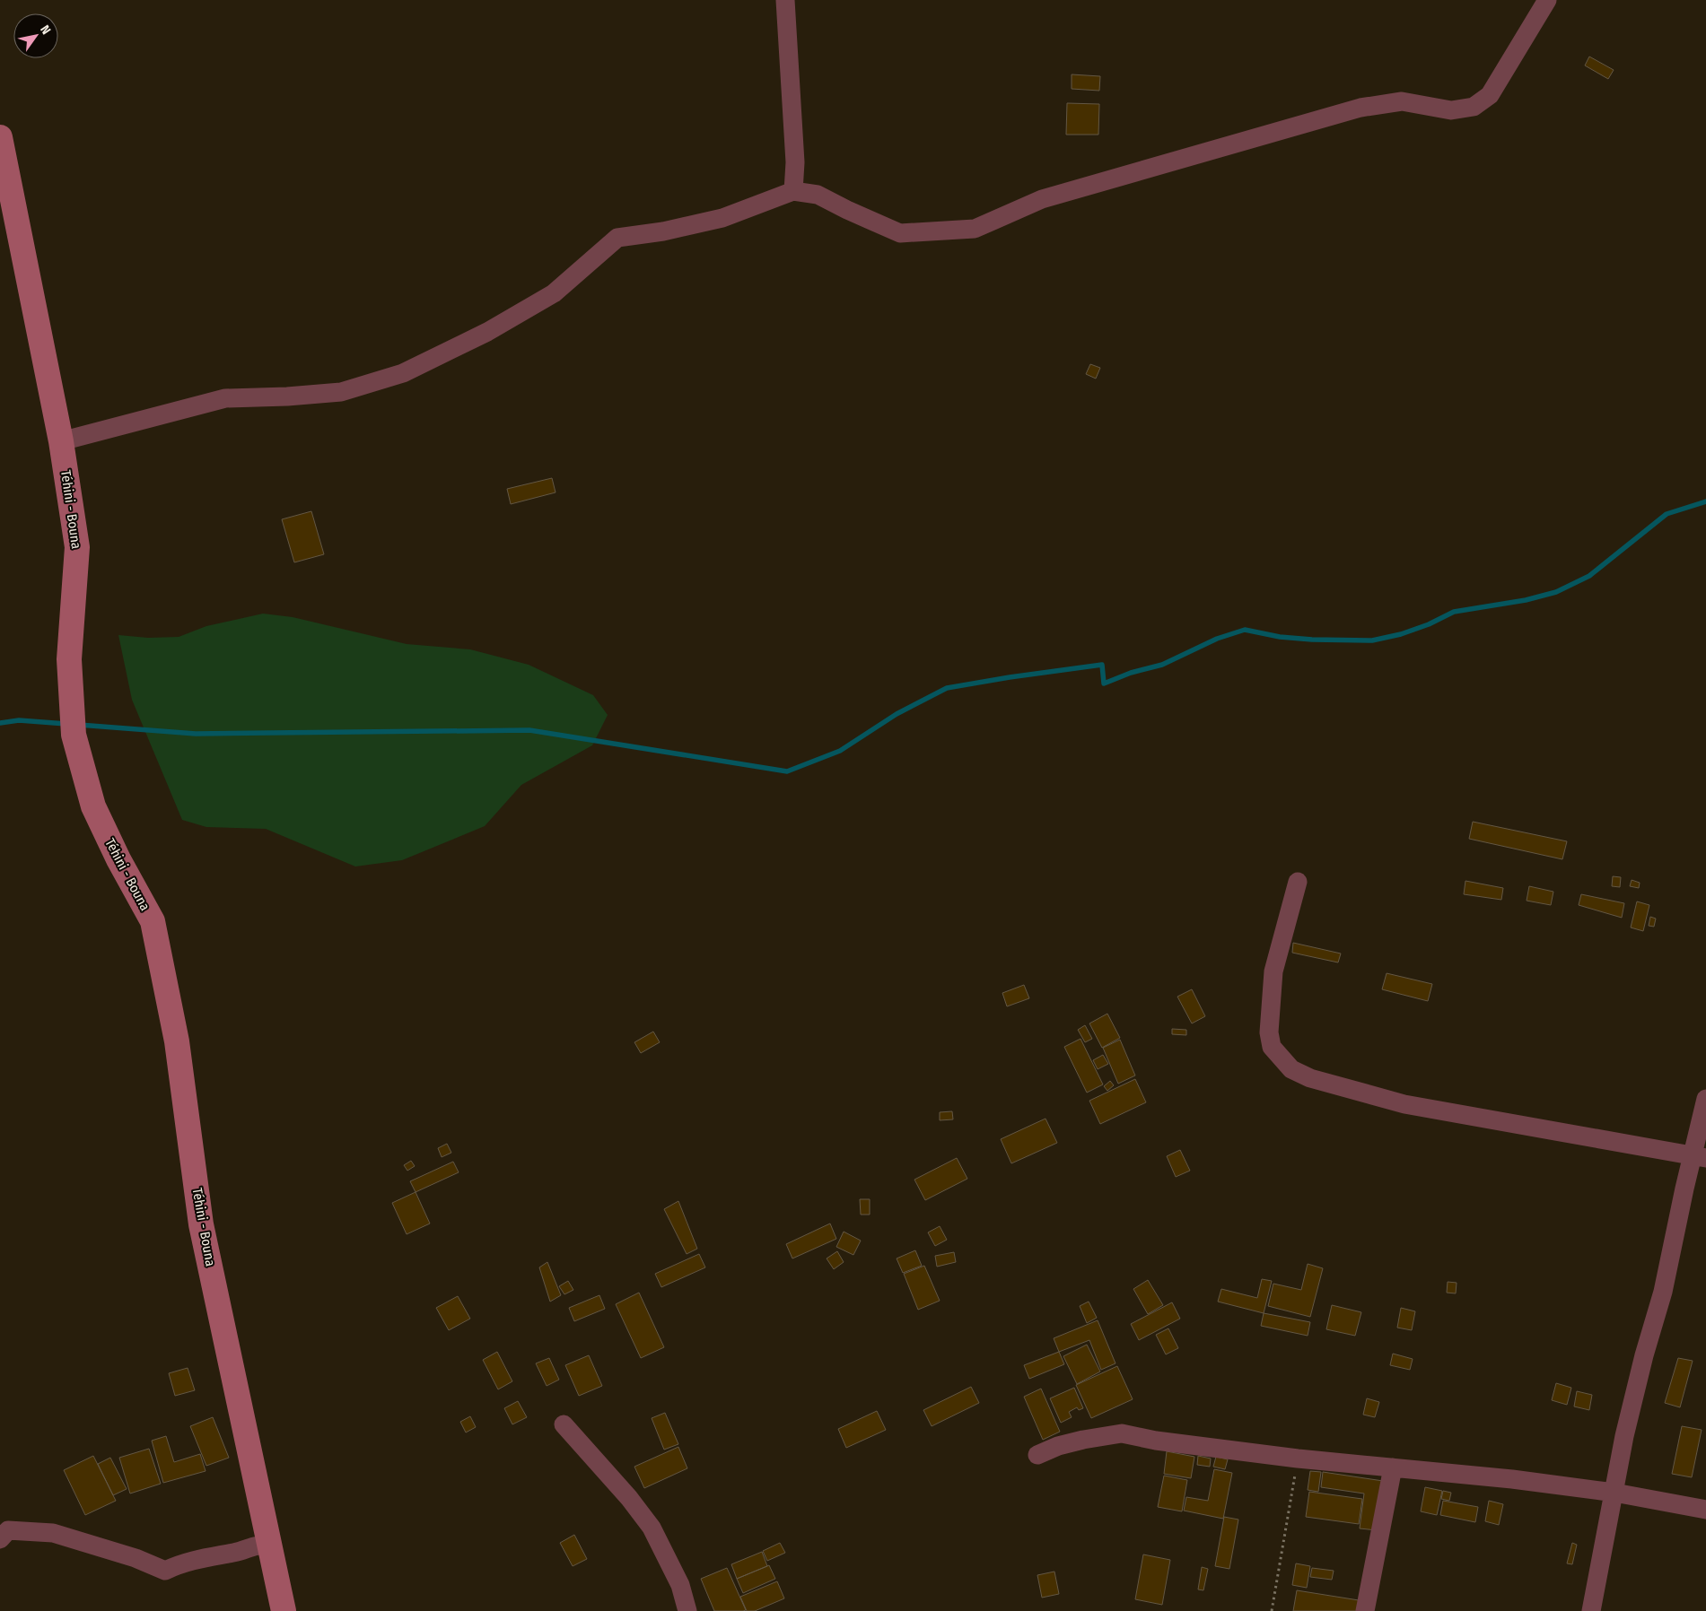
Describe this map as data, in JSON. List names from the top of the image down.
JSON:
{
  "streets": {
    "street": ["Téhini - Bouna"]
  },
  "north": "top right"
}
